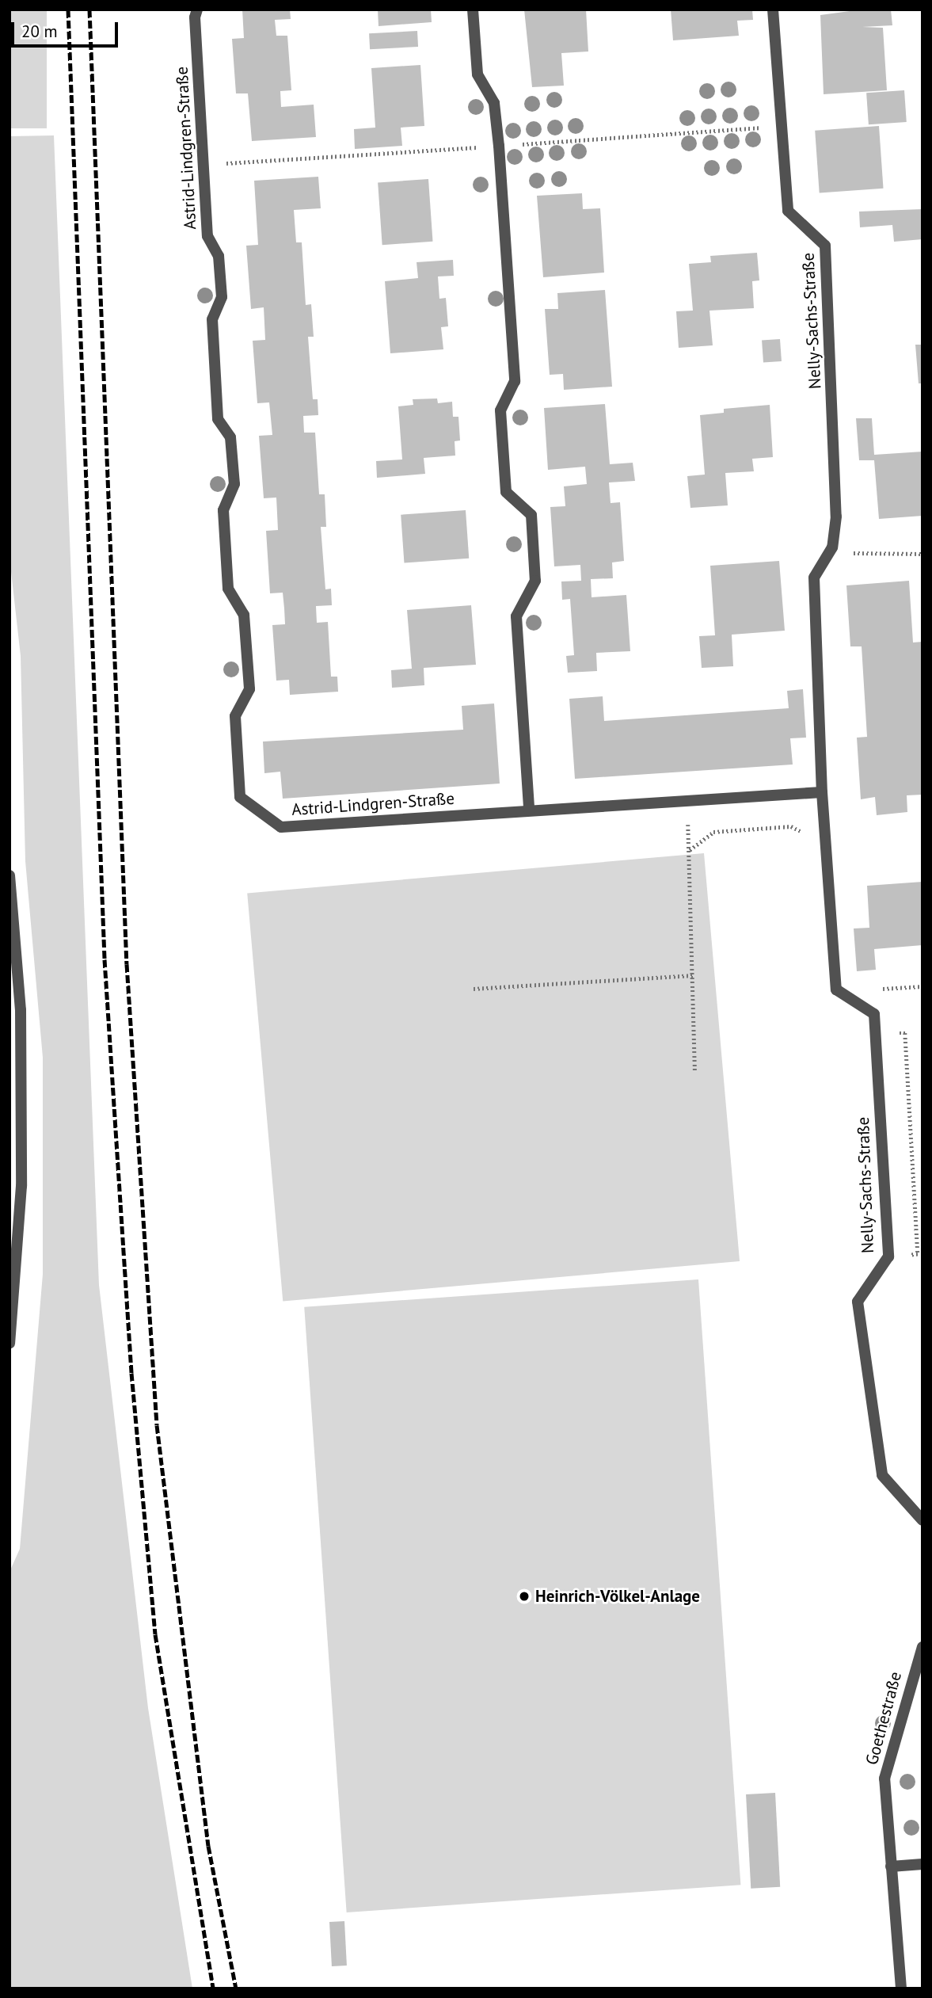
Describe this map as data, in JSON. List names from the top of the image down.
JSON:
{
  "streets": {
    "street": ["Astrid-Lindgren-Straße", "Nelly-Sachs-Straße", "Goethestraße"]
  },
  "crossings": [
    ["Astrid-Lindgren-Straße", "Nelly-Sachs-Straße"]
  ],
  "places": ["Heinrich-Völkel-Anlage"],
  "scale_bar": "20 m"
}
